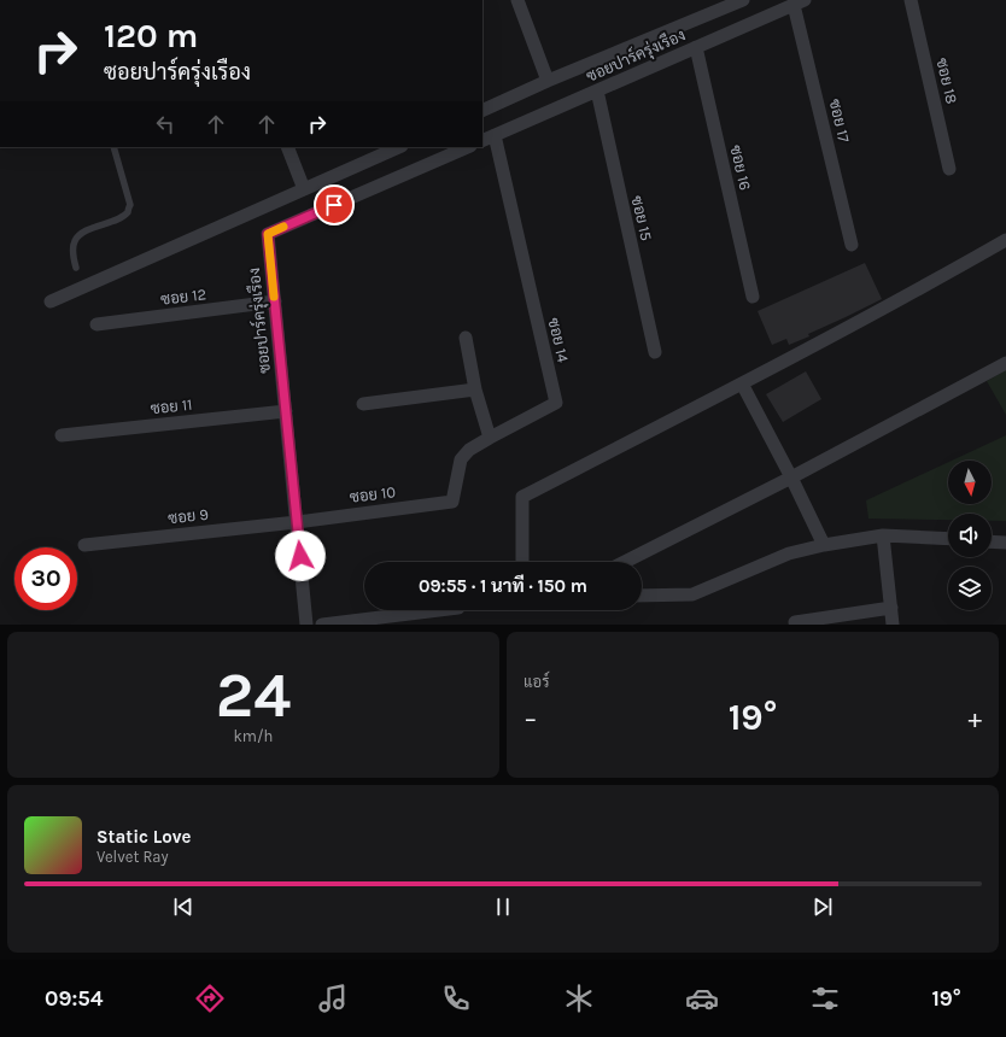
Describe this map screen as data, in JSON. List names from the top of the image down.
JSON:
{
  "streets": {
    "street": [
      "ซอยปาร์ครุ่งเรือง",
      "ซอย 18",
      "ซอย 17",
      "ซอย 16",
      "ซอย 15",
      "ซอย 12",
      "ซอย 14",
      "ซอย 11",
      "ซอย 10",
      "ซอย 9"
    ]
  },
  "crossings": [
    ["ซอยปาร์ครุ่งเรือง", "ซอย 17"],
    ["ซอยปาร์ครุ่งเรือง", "ซอย 16"],
    ["ซอยปาร์ครุ่งเรือง", "ซอย 15"],
    ["ซอยปาร์ครุ่งเรือง", "ซอย 12"],
    ["ซอยปาร์ครุ่งเรือง", "ซอย 14"],
    ["ซอยปาร์ครุ่งเรือง", "ซอย 11"],
    ["ซอยปาร์ครุ่งเรือง", "ซอย 10"],
    ["ซอยปาร์ครุ่งเรือง", "ซอย 9"],
    ["ซอย 14", "ซอย 10"],
    ["ซอย 10", "ซอย 9"]
  ],
  "north": "bottom",
  "page": {
    "turn": ["120 m", "ซอยปาร์ครุ่งเรือง"],
    "limit": "30",
    "trip": "09:55 · 1 นาที · 150 m",
    "tile": [
      ["24", "km/h"],
      "แอร์"
    ],
    "heat": ["−", "19°", "+"],
    "song": ["Static Love", "Velvet Ray"],
    "tabs": ["09:54", "19°"]
  }
}
